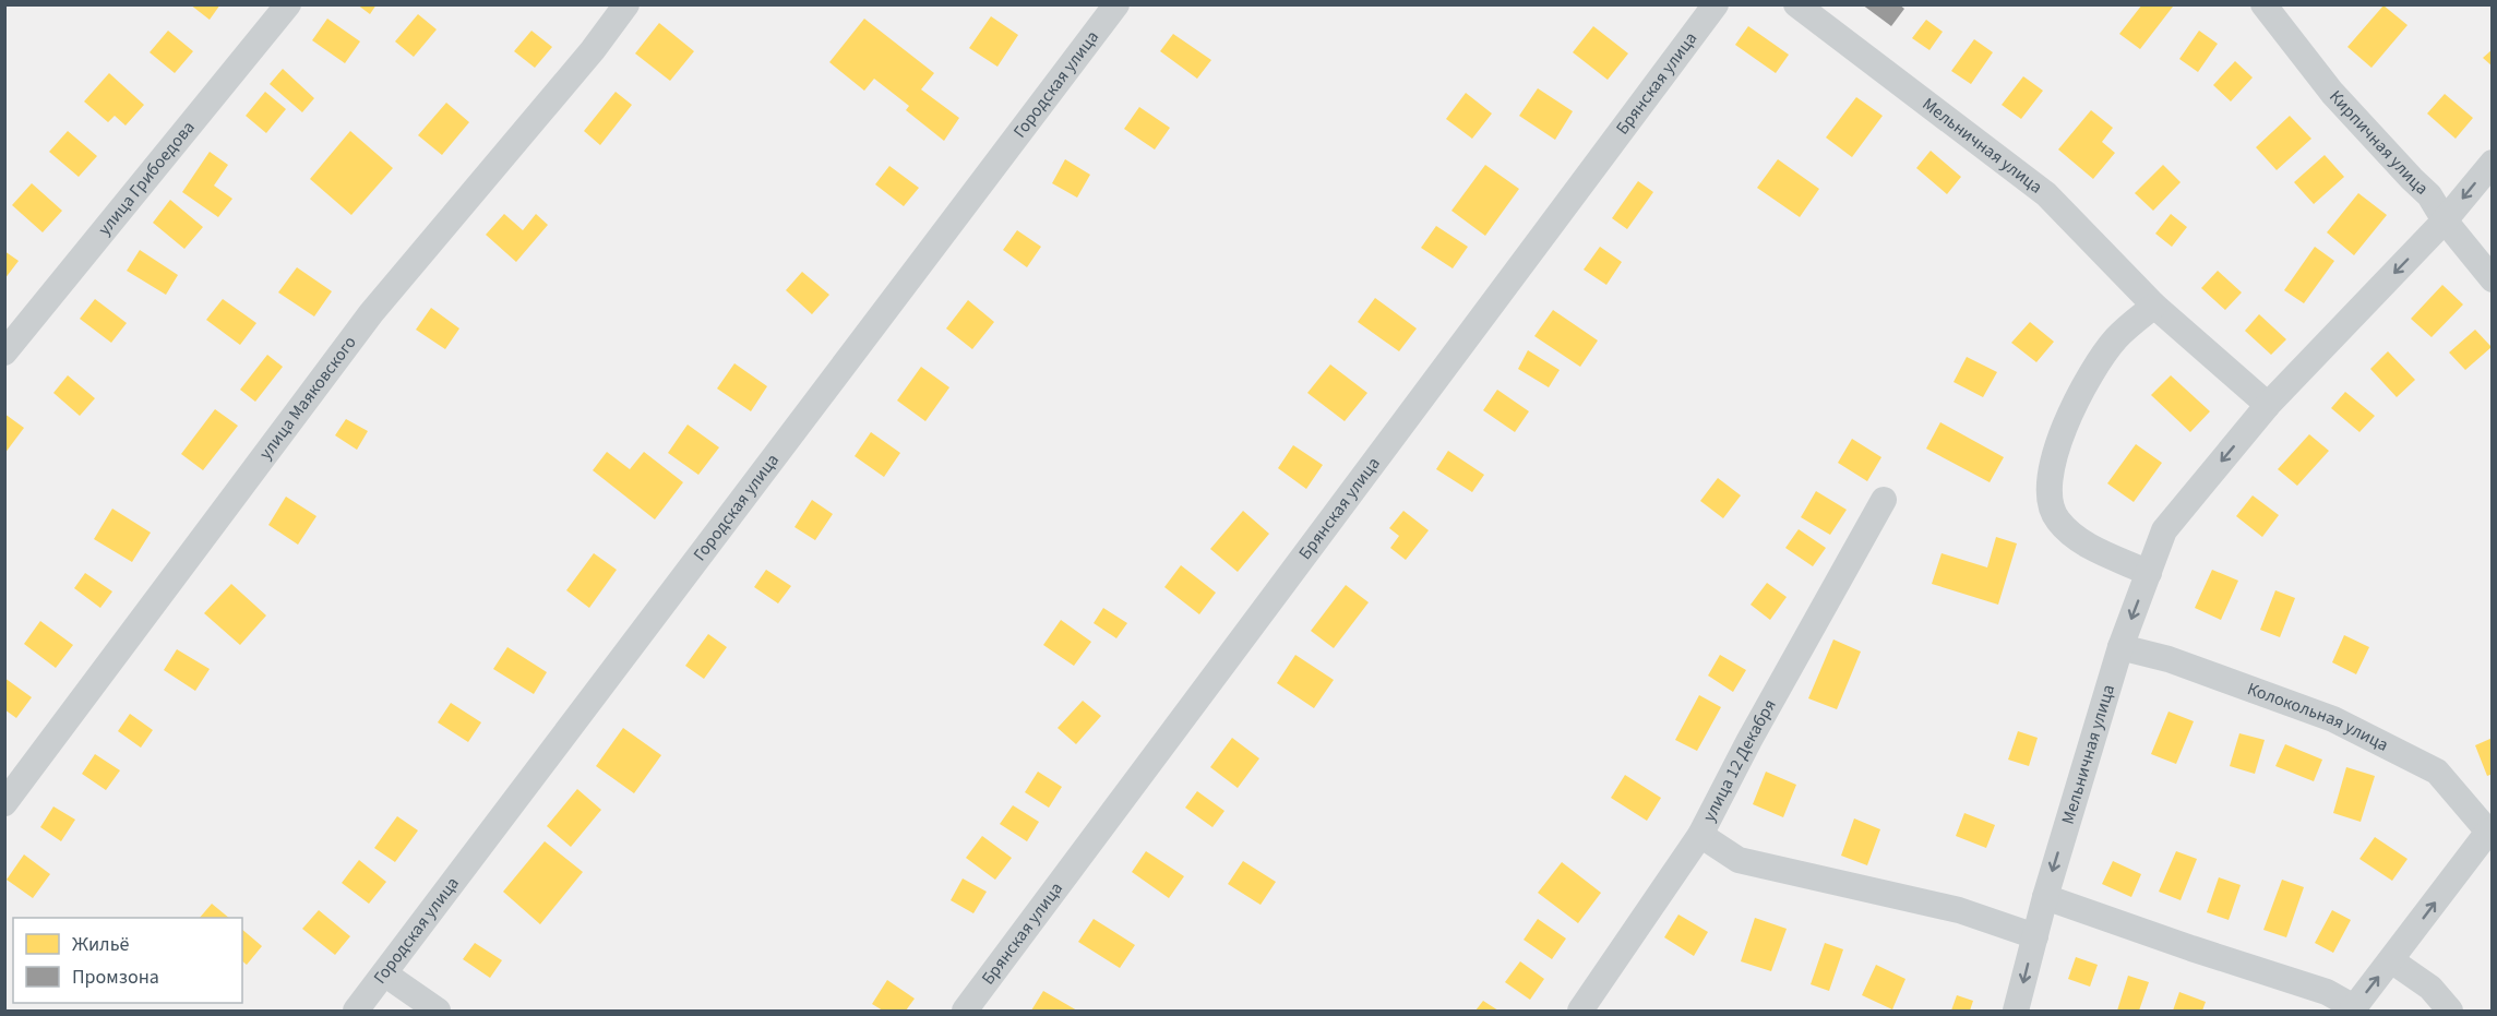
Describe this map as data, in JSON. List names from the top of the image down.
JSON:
{
  "streets": {
    "street": [
      "Брянская улица",
      "Городская улица",
      "Кирпичная улица",
      "Мельничная улица",
      "улица Грибоедова",
      "улица Маяковского",
      "Колокольная улица",
      "улица 12 Декабря"
    ]
  },
  "crossings": [
    ["Кирпичная улица", "Мельничная улица"],
    ["Мельничная улица", "Колокольная улица"]
  ],
  "one_way": ["Мельничная улица"],
  "legend": ["Жильё", "Промзона"]
}
